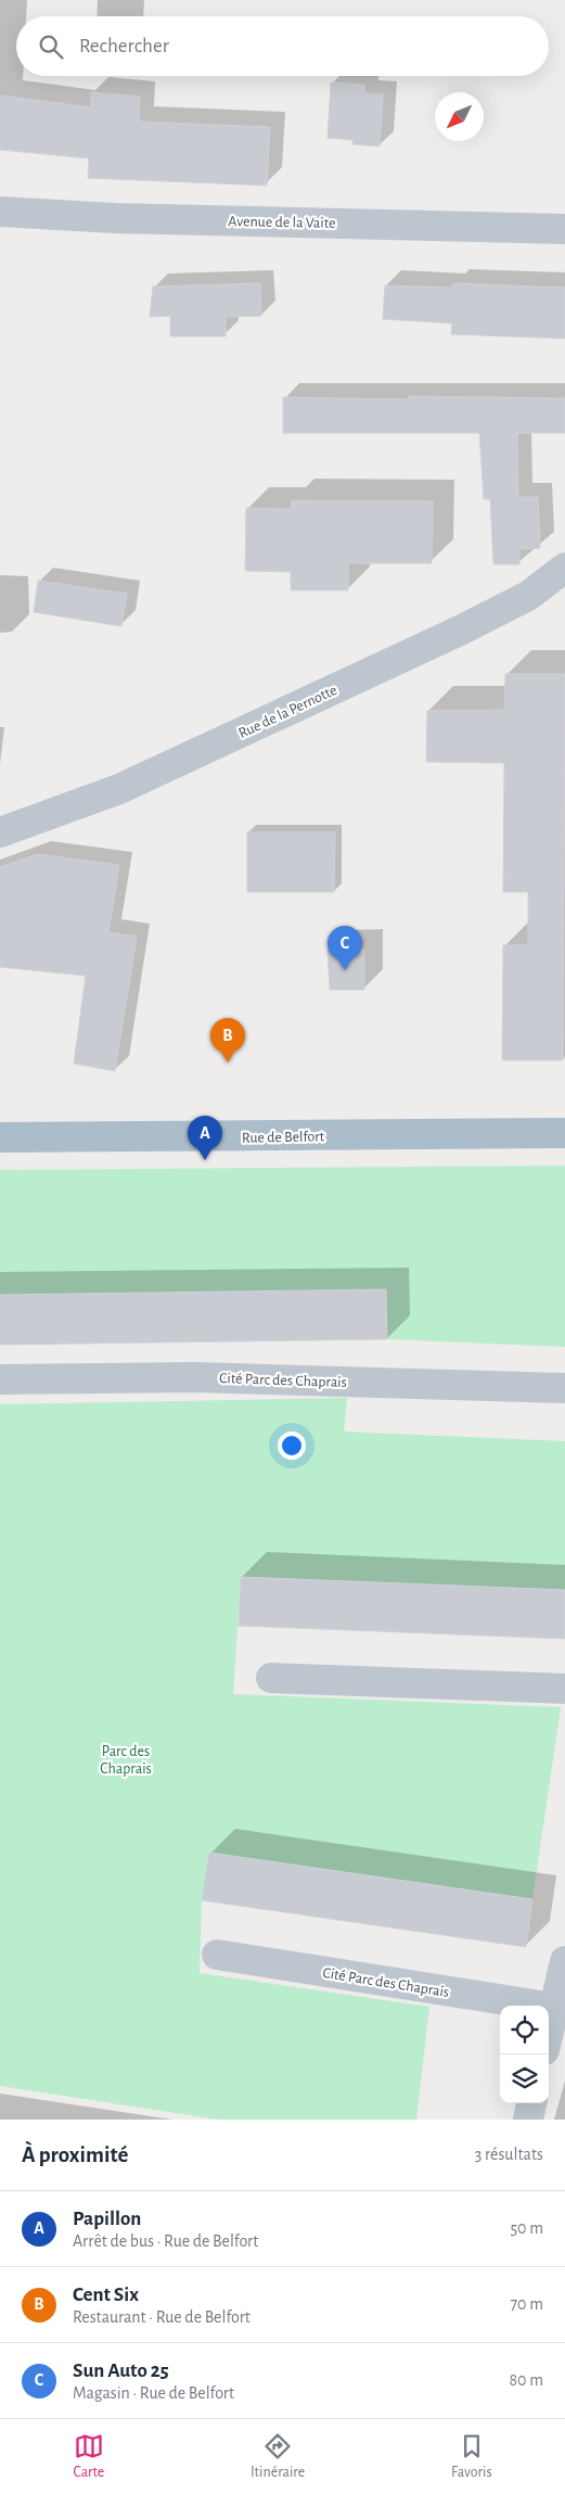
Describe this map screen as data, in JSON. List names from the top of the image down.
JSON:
{
  "streets": {
    "main road": ["Rue de Belfort"],
    "street": ["Avenue de la Vaite", "Rue de la Pernotte", "Cité Parc des Chaprais"]
  },
  "parks": ["Parc des Chaprais"],
  "north": "bottom left",
  "page": {
    "search": "Rechercher",
    "pins": ["C", "B", "A"],
    "heading": ["À proximité", "3 résultats"],
    "list": [
      {
        "mark": "A",
        "name": "Papillon",
        "note": "Arrêt de bus · Rue de Belfort",
        "value": "50 m"
      },
      {
        "mark": "B",
        "name": "Cent Six",
        "note": "Restaurant · Rue de Belfort",
        "value": "70 m"
      },
      {
        "mark": "C",
        "name": "Sun Auto 25",
        "note": "Magasin · Rue de Belfort",
        "value": "80 m"
      }
    ],
    "nav": ["Carte", "Itinéraire", "Favoris"]
  }
}
